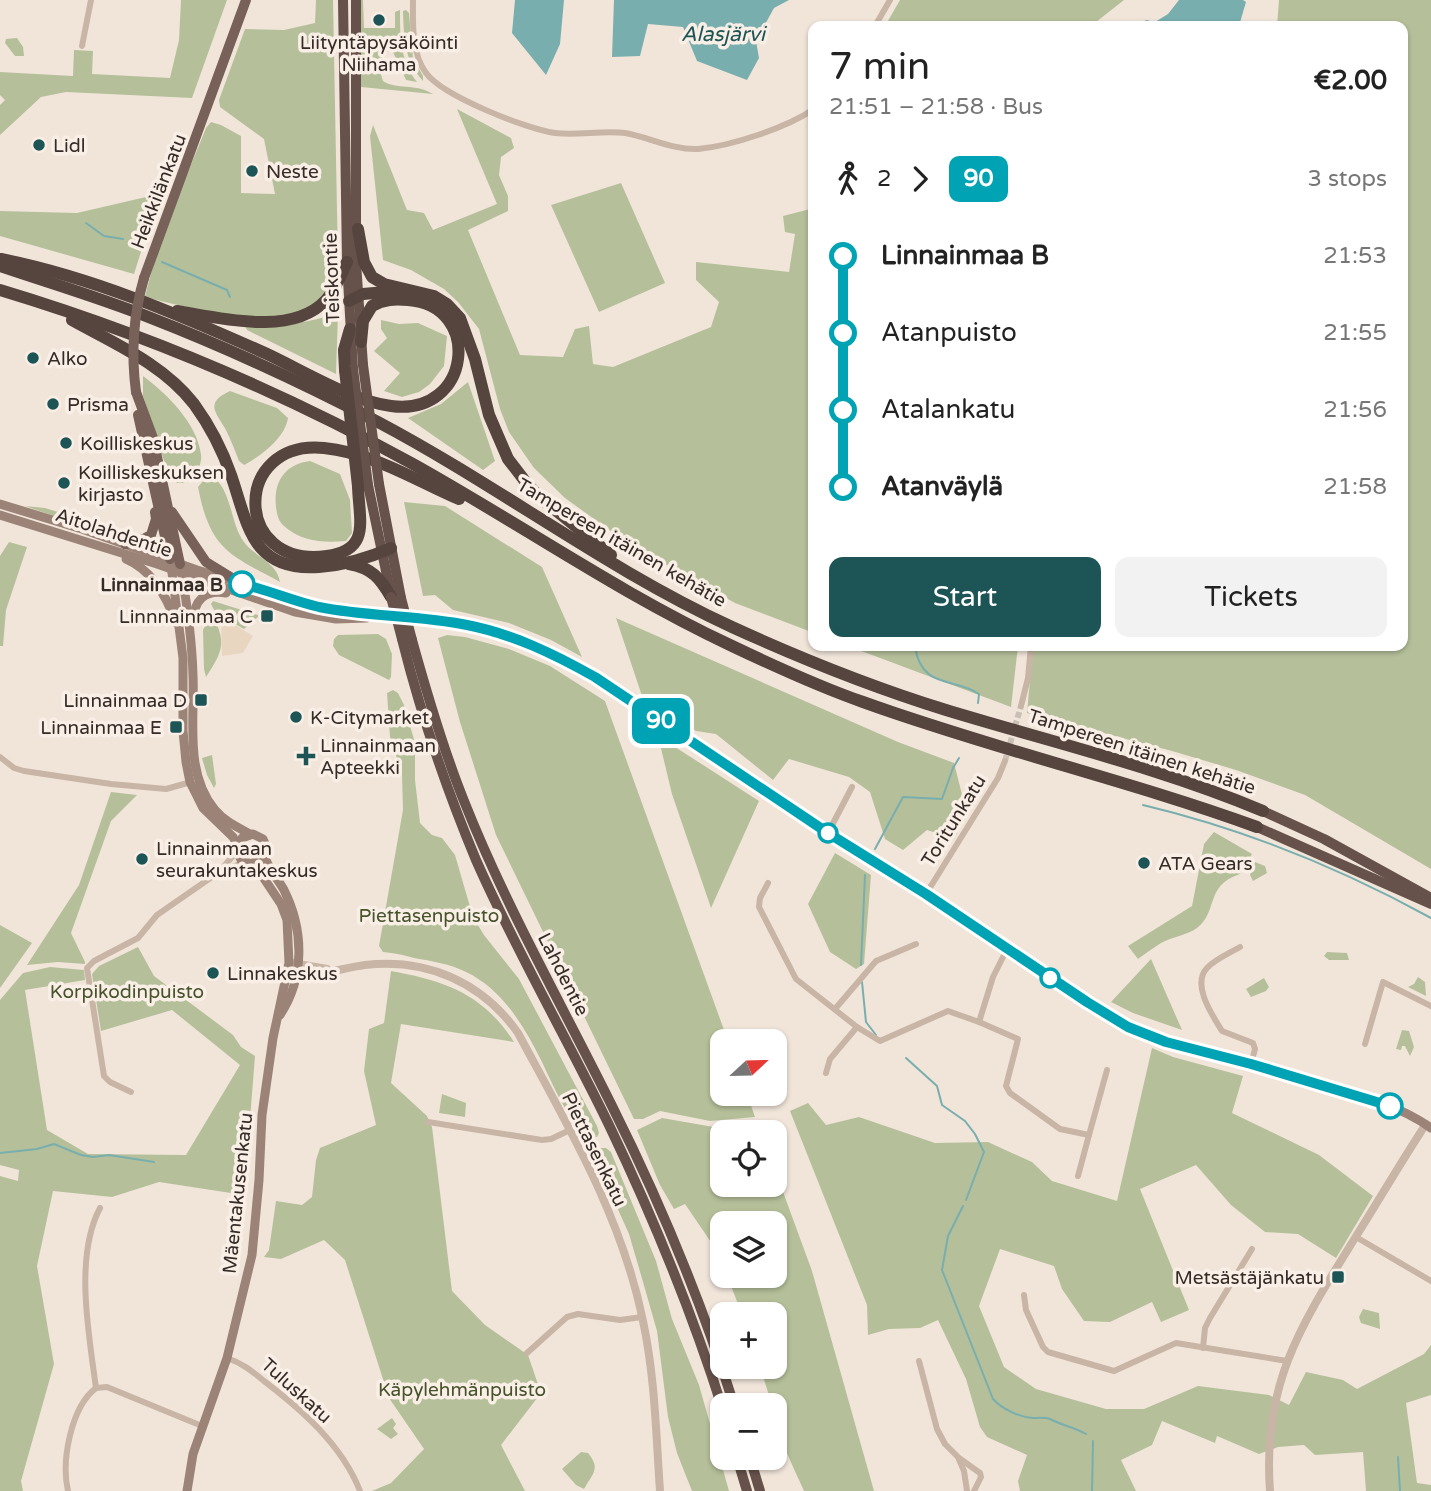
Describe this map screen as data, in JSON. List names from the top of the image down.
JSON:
{
  "streets": {
    "highway": ["Teiskontie", "Tampereen itäinen kehätie", "Lahdentie"],
    "main road": ["Heikkilänkatu", "Aitolahdentie", "Mäentakusenkatu"],
    "street": ["Toritunkatu", "Piettasenkatu", "Tuluskatu"]
  },
  "crossings": [
    ["Heikkilänkatu", "Aitolahdentie"],
    ["Teiskontie", "Lahdentie"],
    ["Aitolahdentie", "Toritunkatu"],
    ["Piettasenkatu", "Mäentakusenkatu"],
    ["Mäentakusenkatu", "Tuluskatu"]
  ],
  "water": ["Alasjärvi"],
  "parks": ["Piettasenpuisto", "Korpikodinpuisto", "Käpylehmänpuisto"],
  "places": {
    "other": [
      "Liityntäpysäköinti Niihama",
      "Lidl",
      "Neste",
      "Alko",
      "Prisma",
      "Koilliskeskus",
      "Koilliskeskuksen kirjasto",
      "Linnainmaa B",
      "K-Citymarket",
      "Linnainmaan seurakuntakeskus",
      "ATA Gears",
      "Linnakeskus"
    ],
    "transit": [
      "Linnnainmaa C",
      "Linnainmaa D",
      "Linnainmaa E",
      "Metsästäjänkatu"
    ],
    "health": ["Linnainmaan Apteekki"]
  },
  "lines": ["bus line 90"],
  "north": "right",
  "page": {
    "on_map": "90",
    "heading": ["7 min", "21:51 – 21:58 · Bus", "€2.00"],
    "legs": ["2", "90", "3 stops"],
    "list": [
      {
        "name": "Linnainmaa B",
        "value": "21:53"
      },
      {
        "name": "Atanpuisto",
        "value": "21:55"
      },
      {
        "name": "Atalankatu",
        "value": "21:56"
      },
      {
        "name": "Atanväylä",
        "value": "21:58"
      }
    ],
    "buttons": ["Start", "Tickets"],
    "map_buttons": ["+", "−"]
  }
}
